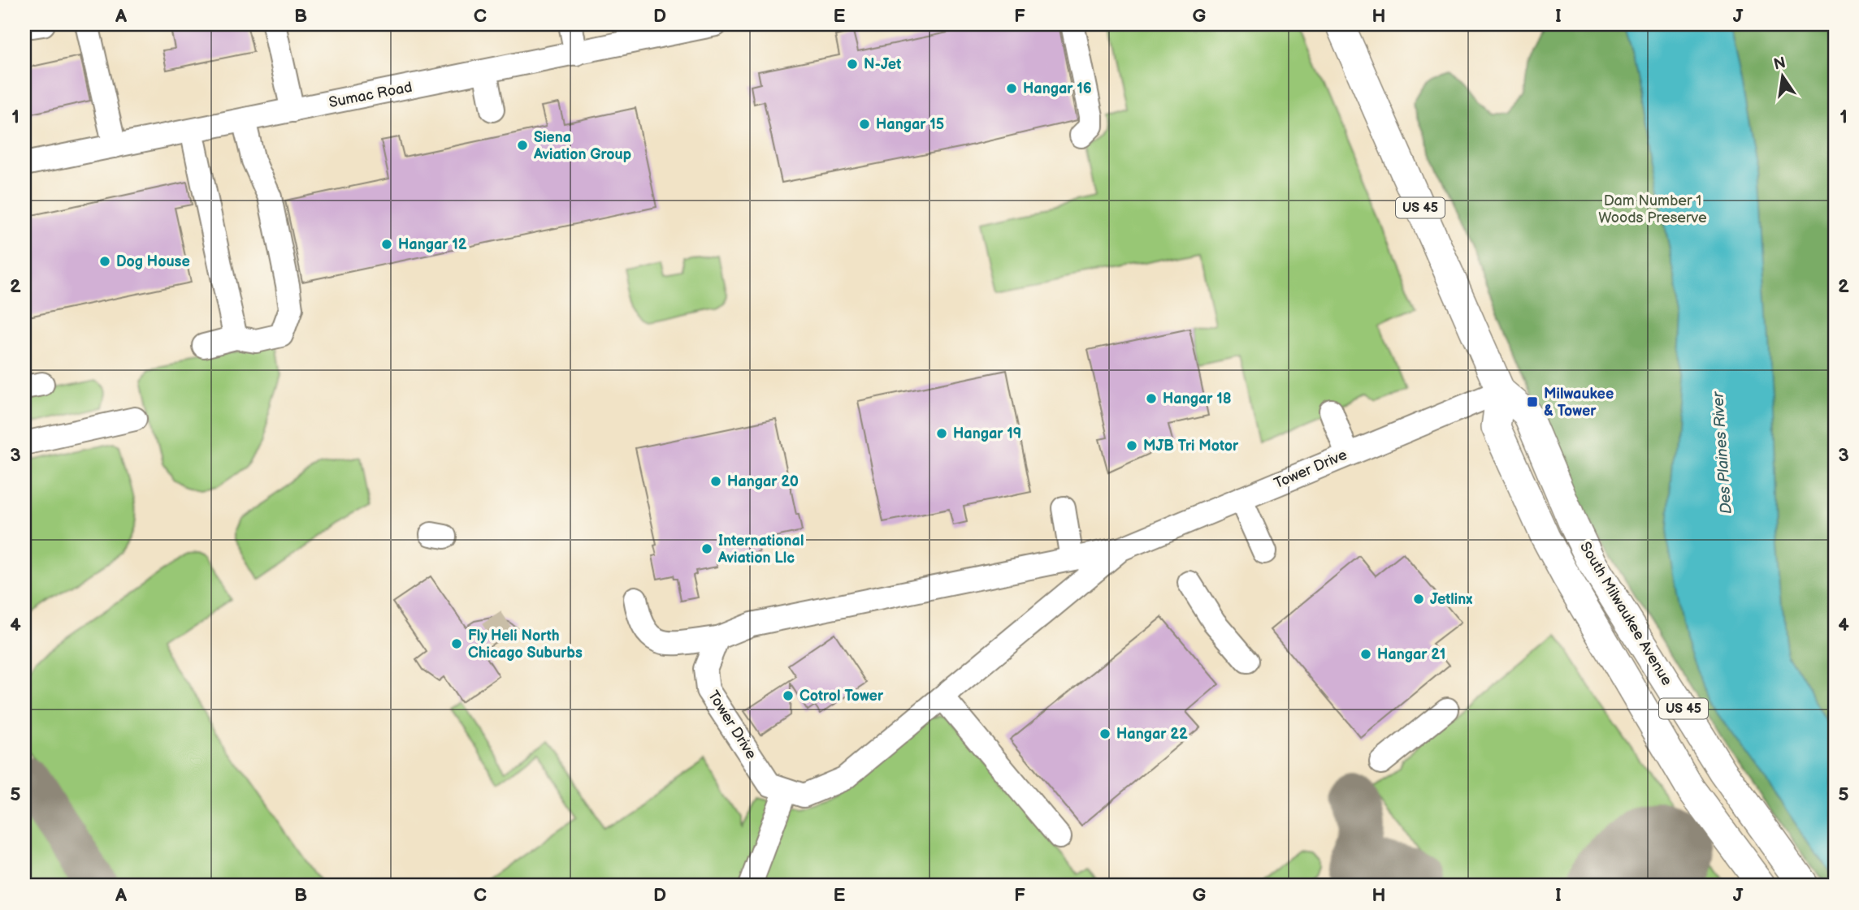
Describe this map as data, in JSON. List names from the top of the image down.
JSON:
{
  "streets": {
    "main road": ["US 45", "South Milwaukee Avenue"],
    "street": ["Sumac Road", "Tower Drive"]
  },
  "crossings": [
    ["US 45", "Tower Drive"],
    ["US 45", "South Milwaukee Avenue"],
    ["Tower Drive", "South Milwaukee Avenue"]
  ],
  "water": ["Des Plaines River"],
  "parks": ["Dam Number 1 Woods Preserve"],
  "places": {
    "other": [
      "N-Jet",
      "Hangar 16",
      "Hangar 15",
      "Siena Aviation Group",
      "Hangar 12",
      "Dog House",
      "Hangar 18",
      "Hangar 19",
      "MJB Tri Motor",
      "Hangar 20",
      "International Aviation Llc",
      "Jetlinx",
      "Fly Heli North Chicago Suburbs",
      "Hangar 21",
      "Cotrol Tower",
      "Hangar 22"
    ],
    "transit": ["Milwaukee & Tower"]
  },
  "north": "top",
  "grid": {
    "columns": [
      "A",
      "B",
      "C",
      "D",
      "E",
      "F",
      "G",
      "H",
      "I",
      "J"
    ],
    "rows": [
      "1",
      "2",
      "3",
      "4",
      "5"
    ]
  }
}
